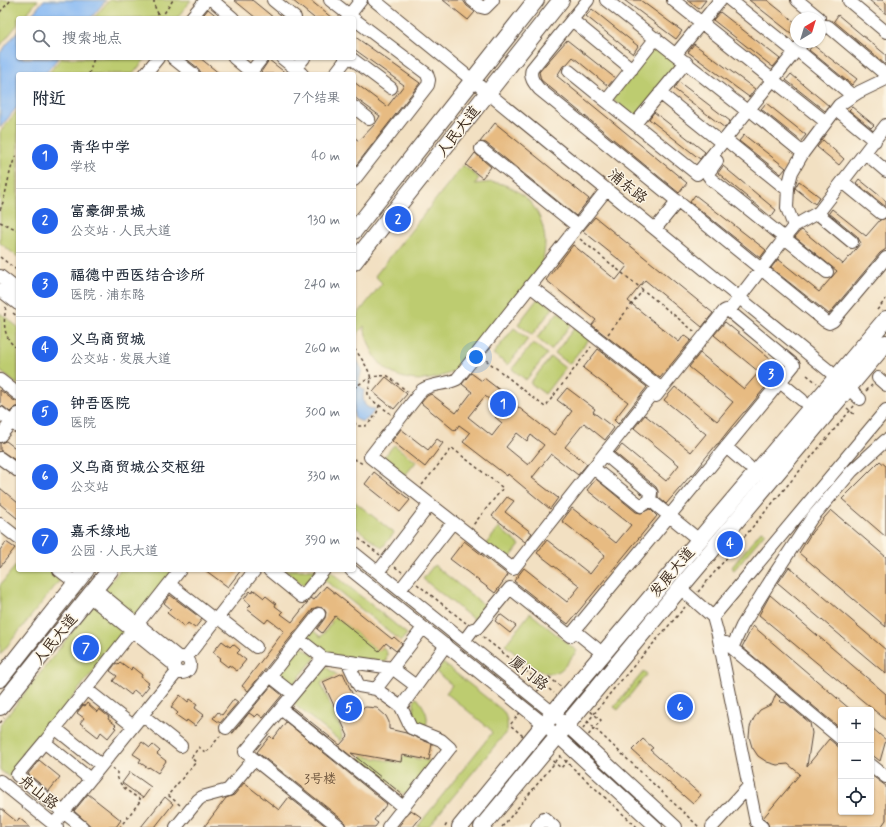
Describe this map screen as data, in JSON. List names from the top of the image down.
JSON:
{
  "streets": {
    "main road": ["人民大道", "发展大道"],
    "street": ["浦东路", "厦门路", "舟山路"]
  },
  "crossings": [
    ["人民大道", "浦东路"],
    ["浦东路", "发展大道"],
    ["发展大道", "厦门路"]
  ],
  "house_numbers": ["3号楼"],
  "north": "top right",
  "page": {
    "search": "搜索地点",
    "heading": ["附近", "7个结果"],
    "list": [
      {
        "mark": "1",
        "name": "青华中学",
        "note": "学校",
        "value": "40 m"
      },
      {
        "mark": "2",
        "name": "富豪御景城",
        "note": "公交站 · 人民大道",
        "value": "130 m"
      },
      {
        "mark": "3",
        "name": "福德中西医结合诊所",
        "note": "医院 · 浦东路",
        "value": "240 m"
      },
      {
        "mark": "4",
        "name": "义乌商贸城",
        "note": "公交站 · 发展大道",
        "value": "260 m"
      },
      {
        "mark": "5",
        "name": "钟吾医院",
        "note": "医院",
        "value": "300 m"
      },
      {
        "mark": "6",
        "name": "义乌商贸城公交枢纽",
        "note": "公交站",
        "value": "330 m"
      },
      {
        "mark": "7",
        "name": "嘉禾绿地",
        "note": "公园 · 人民大道",
        "value": "390 m"
      }
    ],
    "pins": [
      "2",
      "3",
      "1",
      "4",
      "7",
      "6",
      "5"
    ],
    "map_buttons": ["+", "−"]
  }
}
